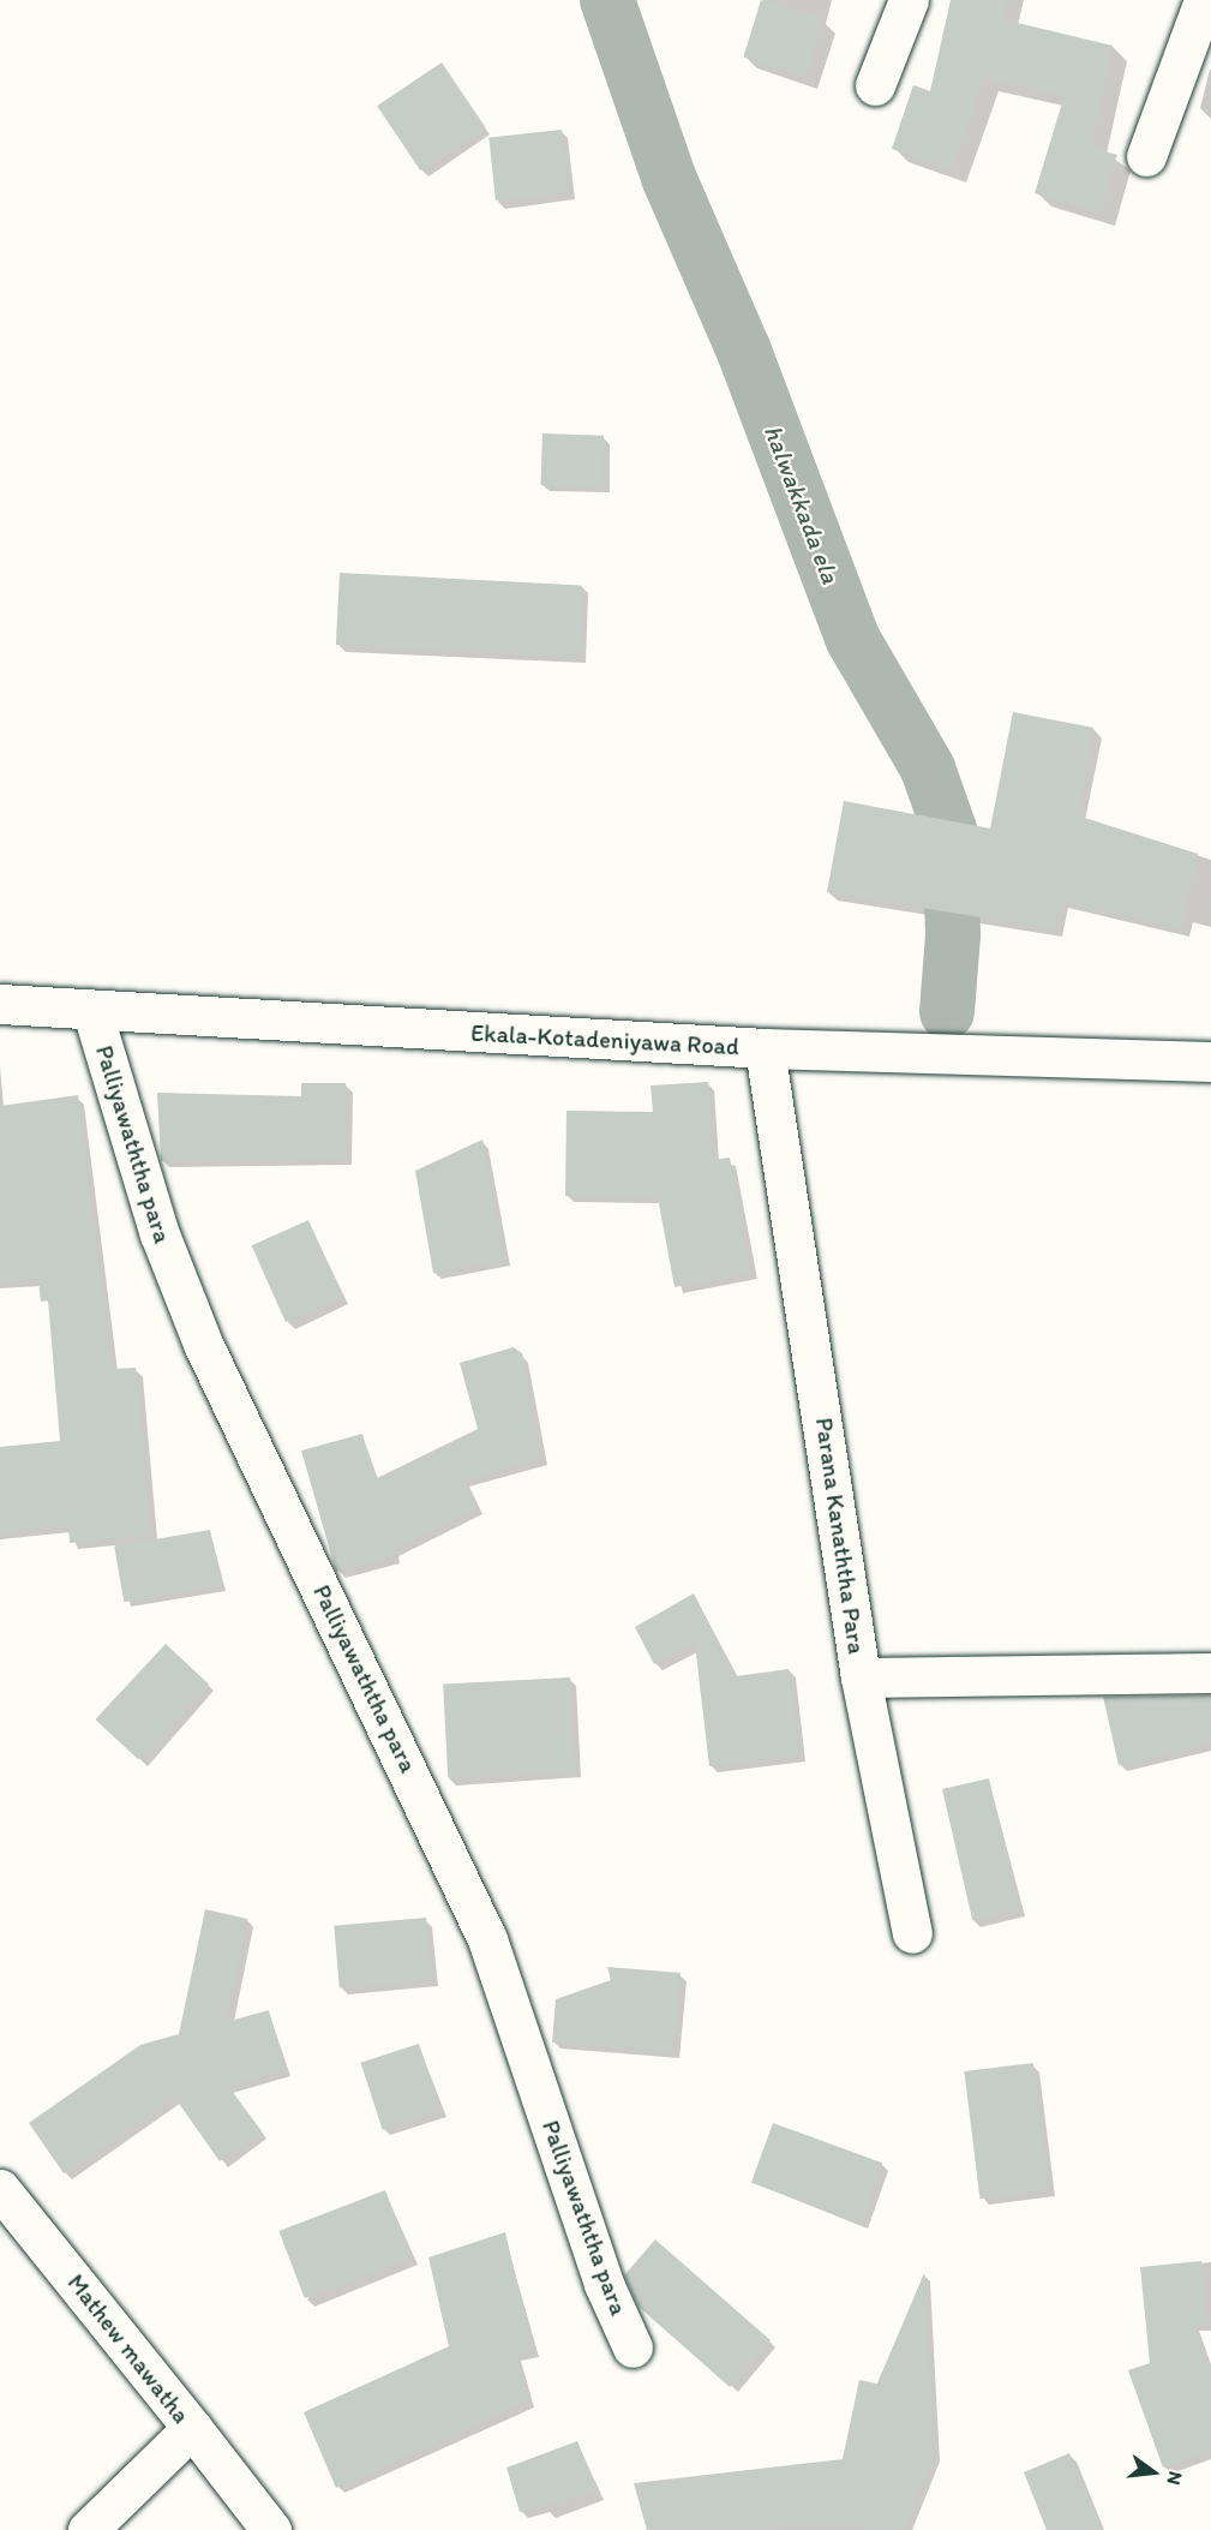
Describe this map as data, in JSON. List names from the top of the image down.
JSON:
{
  "streets": {
    "street": [
      "Ekala-Kotadeniyawa Road",
      "Palliyawaththa para",
      "Parana Kanaththa Para",
      "Mathew mawatha"
    ]
  },
  "crossings": [
    ["Ekala-Kotadeniyawa Road", "Palliyawaththa para"],
    ["Ekala-Kotadeniyawa Road", "Parana Kanaththa Para"]
  ],
  "water": ["halwakkada ela"],
  "north": "right"
}
